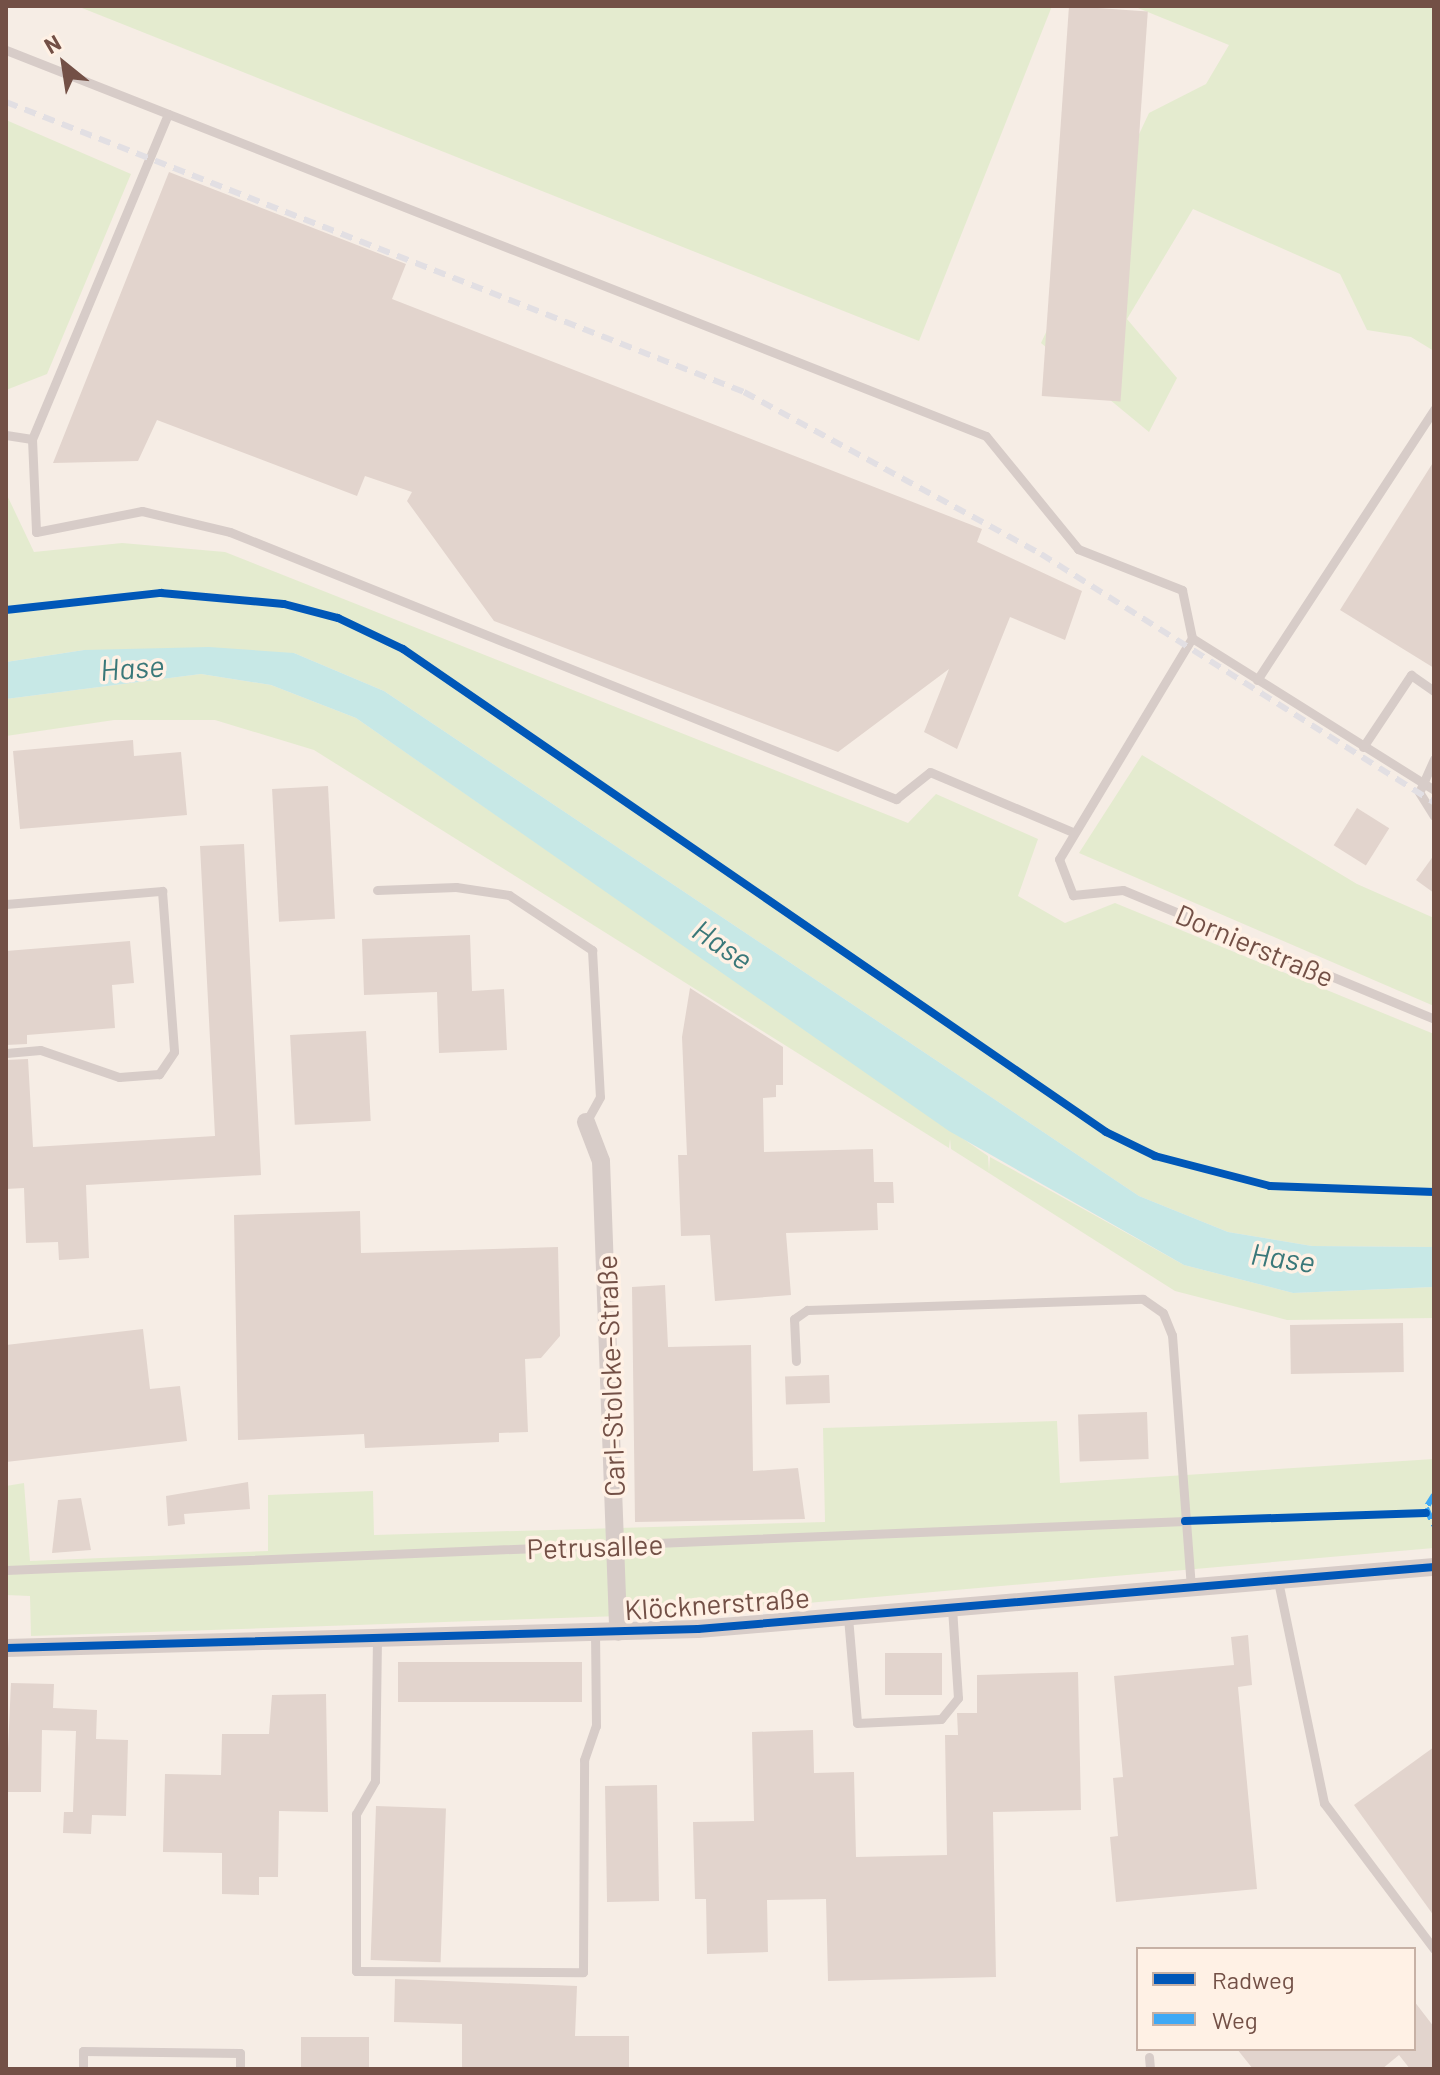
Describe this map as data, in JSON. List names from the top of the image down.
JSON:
{
  "streets": {
    "street": ["Carl-Stolcke-Straße", "Klöcknerstraße"],
    "lane": ["Dornierstraße", "Petrusallee"]
  },
  "crossings": [
    ["Carl-Stolcke-Straße", "Petrusallee"],
    ["Carl-Stolcke-Straße", "Klöcknerstraße"]
  ],
  "water": ["Hase"],
  "legend": ["Radweg", "Weg"],
  "north": "top left"
}
